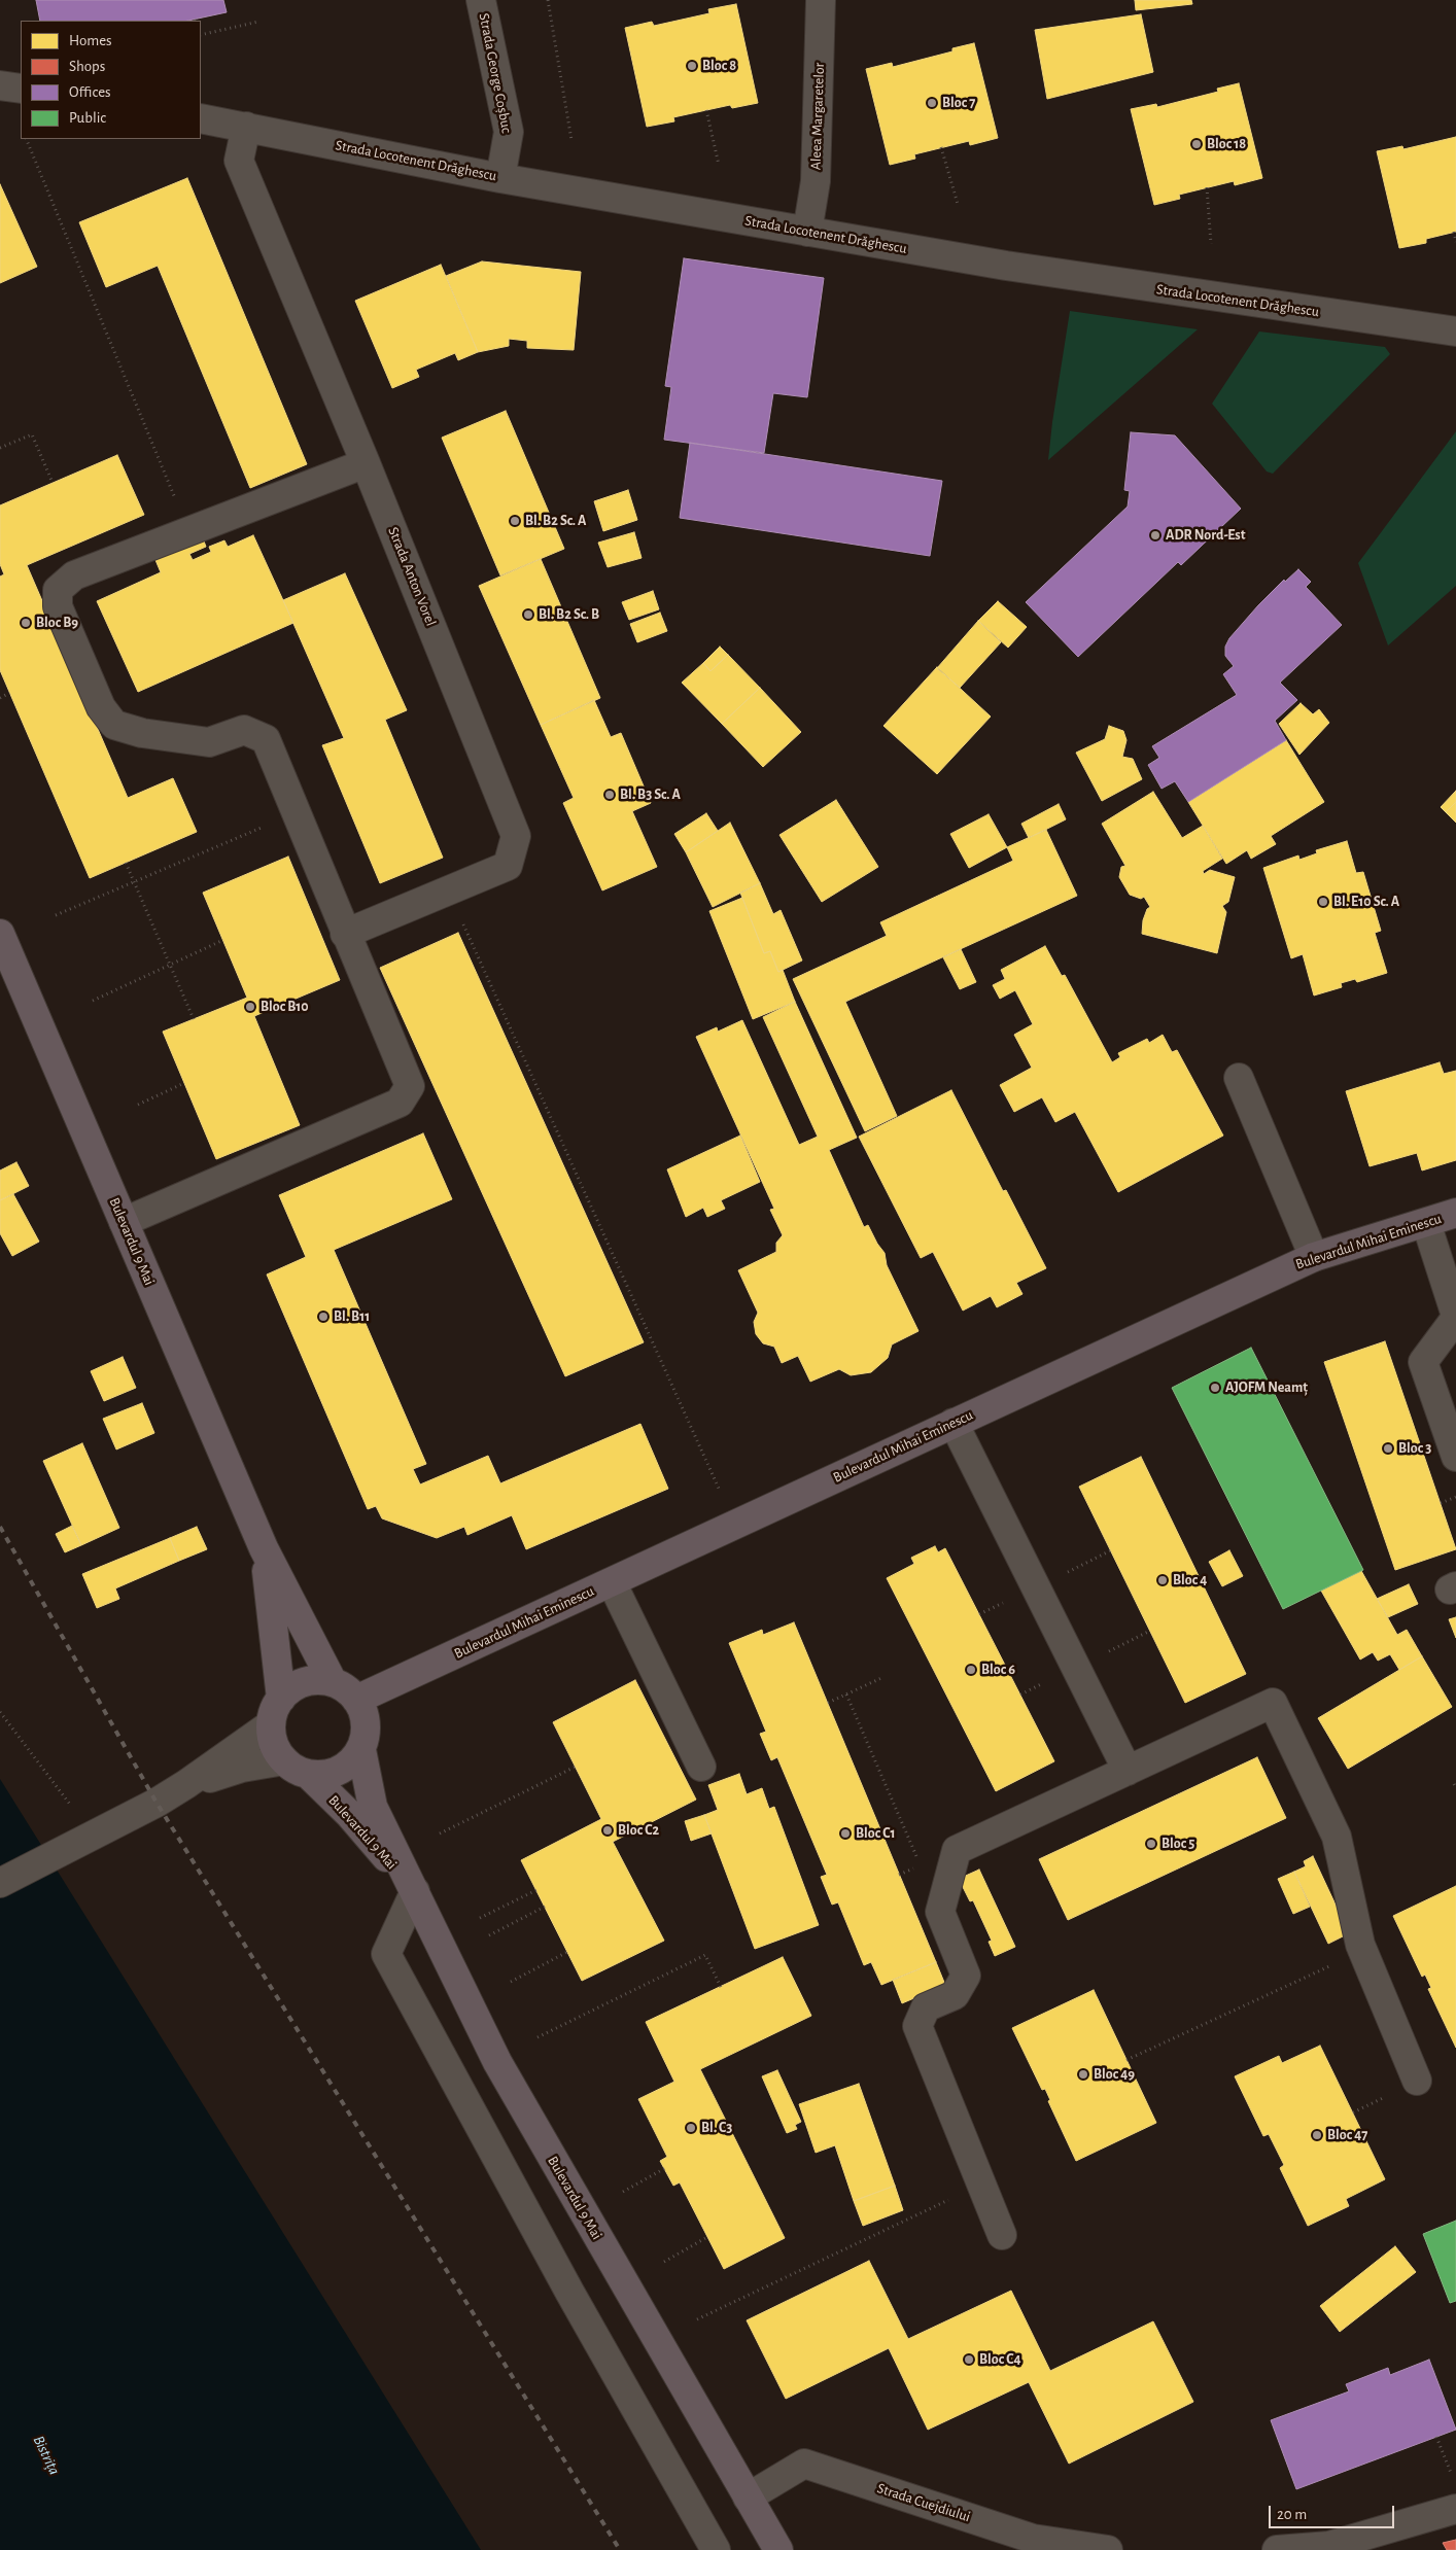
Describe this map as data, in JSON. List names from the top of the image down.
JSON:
{
  "streets": {
    "main road": ["Bulevardul 9 Mai", "Bulevardul Mihai Eminescu"],
    "street": [
      "Strada George Coșbuc",
      "Aleea Margaretelor",
      "Strada Locotenent Drăghescu",
      "Strada Anton Vorel",
      "Strada Cuejdiului"
    ]
  },
  "crossings": [
    ["Strada George Coșbuc", "Strada Locotenent Drăghescu"],
    ["Aleea Margaretelor", "Strada Locotenent Drăghescu"],
    ["Strada Locotenent Drăghescu", "Strada Anton Vorel"],
    ["Bulevardul 9 Mai", "Bulevardul Mihai Eminescu"],
    ["Bulevardul 9 Mai", "Strada Cuejdiului"]
  ],
  "water": ["Bistrița"],
  "places": [
    "Bloc 8",
    "Bloc 7",
    "Bloc 18",
    "Bl. B2 Sc. A",
    "ADR Nord-Est",
    "Bl. B2 Sc. B",
    "Bloc B9",
    "Bl. B3 Sc. A",
    "Bl. E10 Sc. A",
    "Bloc B10",
    "Bl. B11",
    "AJOFM Neamț",
    "Bloc 3",
    "Bloc 4",
    "Bloc 6",
    "Bloc C2",
    "Bloc C1",
    "Bloc 5",
    "Bloc 49",
    "Bl. C3",
    "Bloc 47",
    "Bloc C4"
  ],
  "legend": [
    "Homes",
    "Shops",
    "Offices",
    "Public"
  ],
  "scale_bar": "20 m"
}
